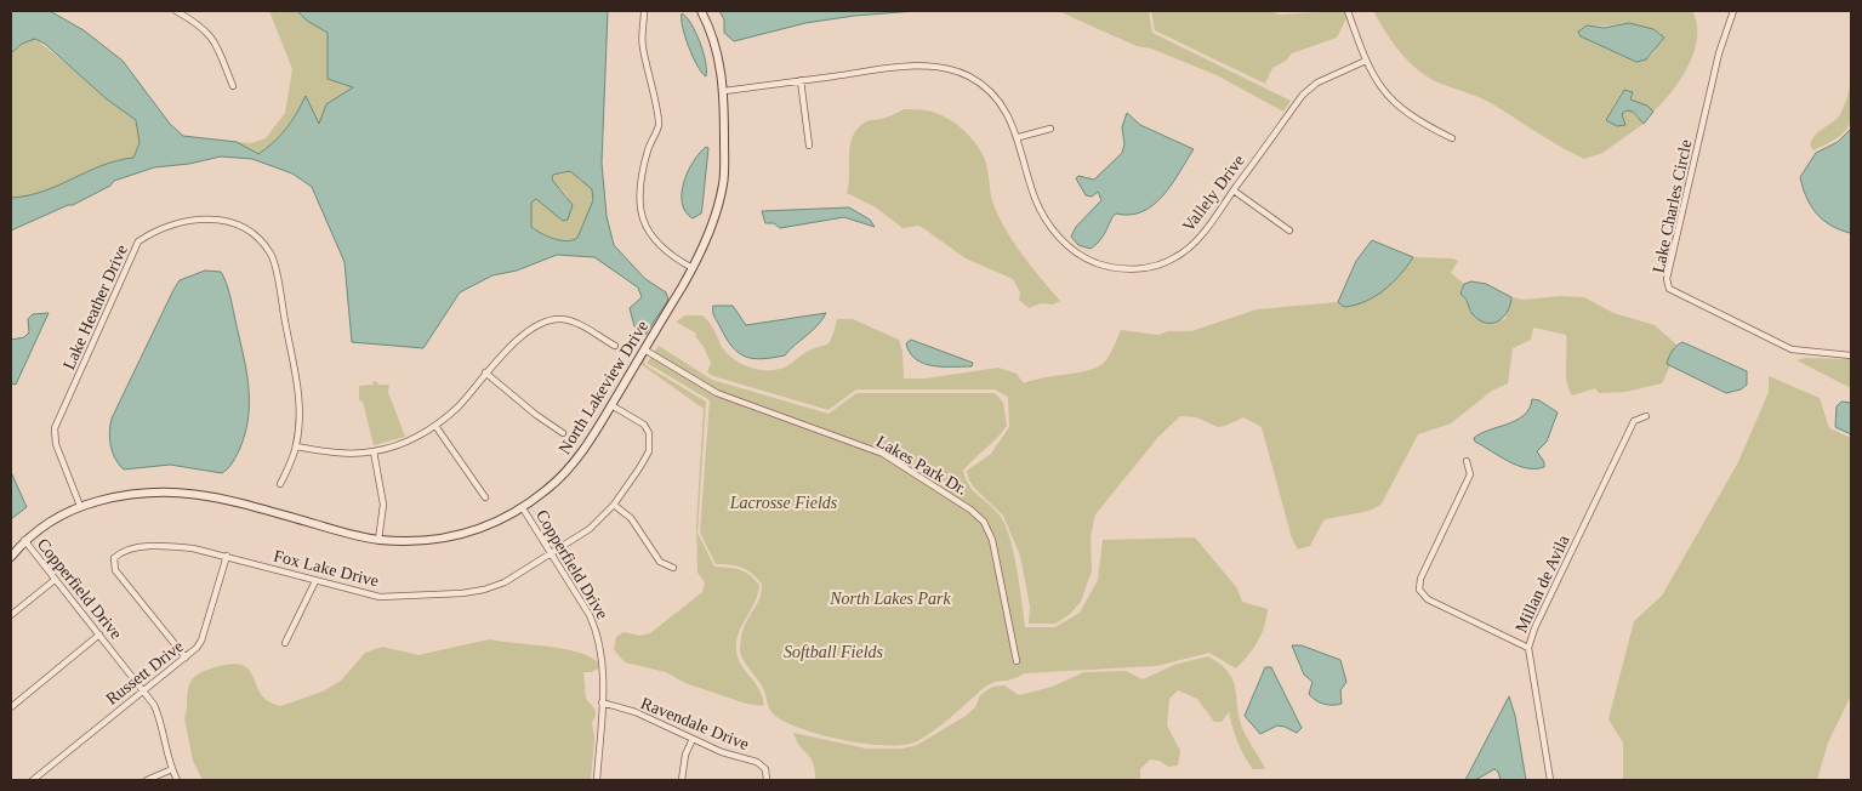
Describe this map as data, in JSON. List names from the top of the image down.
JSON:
{
  "streets": {
    "street": [
      "Vallely Drive",
      "Lake Charles Circle",
      "Lake Heather Drive",
      "North Lakeview Drive",
      "Lakes Park Dr.",
      "Copperfield Drive",
      "Fox Lake Drive",
      "Millan de Avila",
      "Russett Drive",
      "Ravendale Drive"
    ]
  },
  "crossings": [
    ["Vallely Drive", "North Lakeview Drive"],
    ["Lake Heather Drive", "North Lakeview Drive"],
    ["North Lakeview Drive", "Lakes Park Dr."],
    ["North Lakeview Drive", "Copperfield Drive"],
    ["North Lakeview Drive", "Fox Lake Drive"],
    ["Copperfield Drive", "Fox Lake Drive"],
    ["Copperfield Drive", "Russett Drive"],
    ["Copperfield Drive", "Ravendale Drive"],
    ["Fox Lake Drive", "Russett Drive"]
  ],
  "parks": ["Lacrosse Fields", "North Lakes Park", "Softball Fields"]
}
